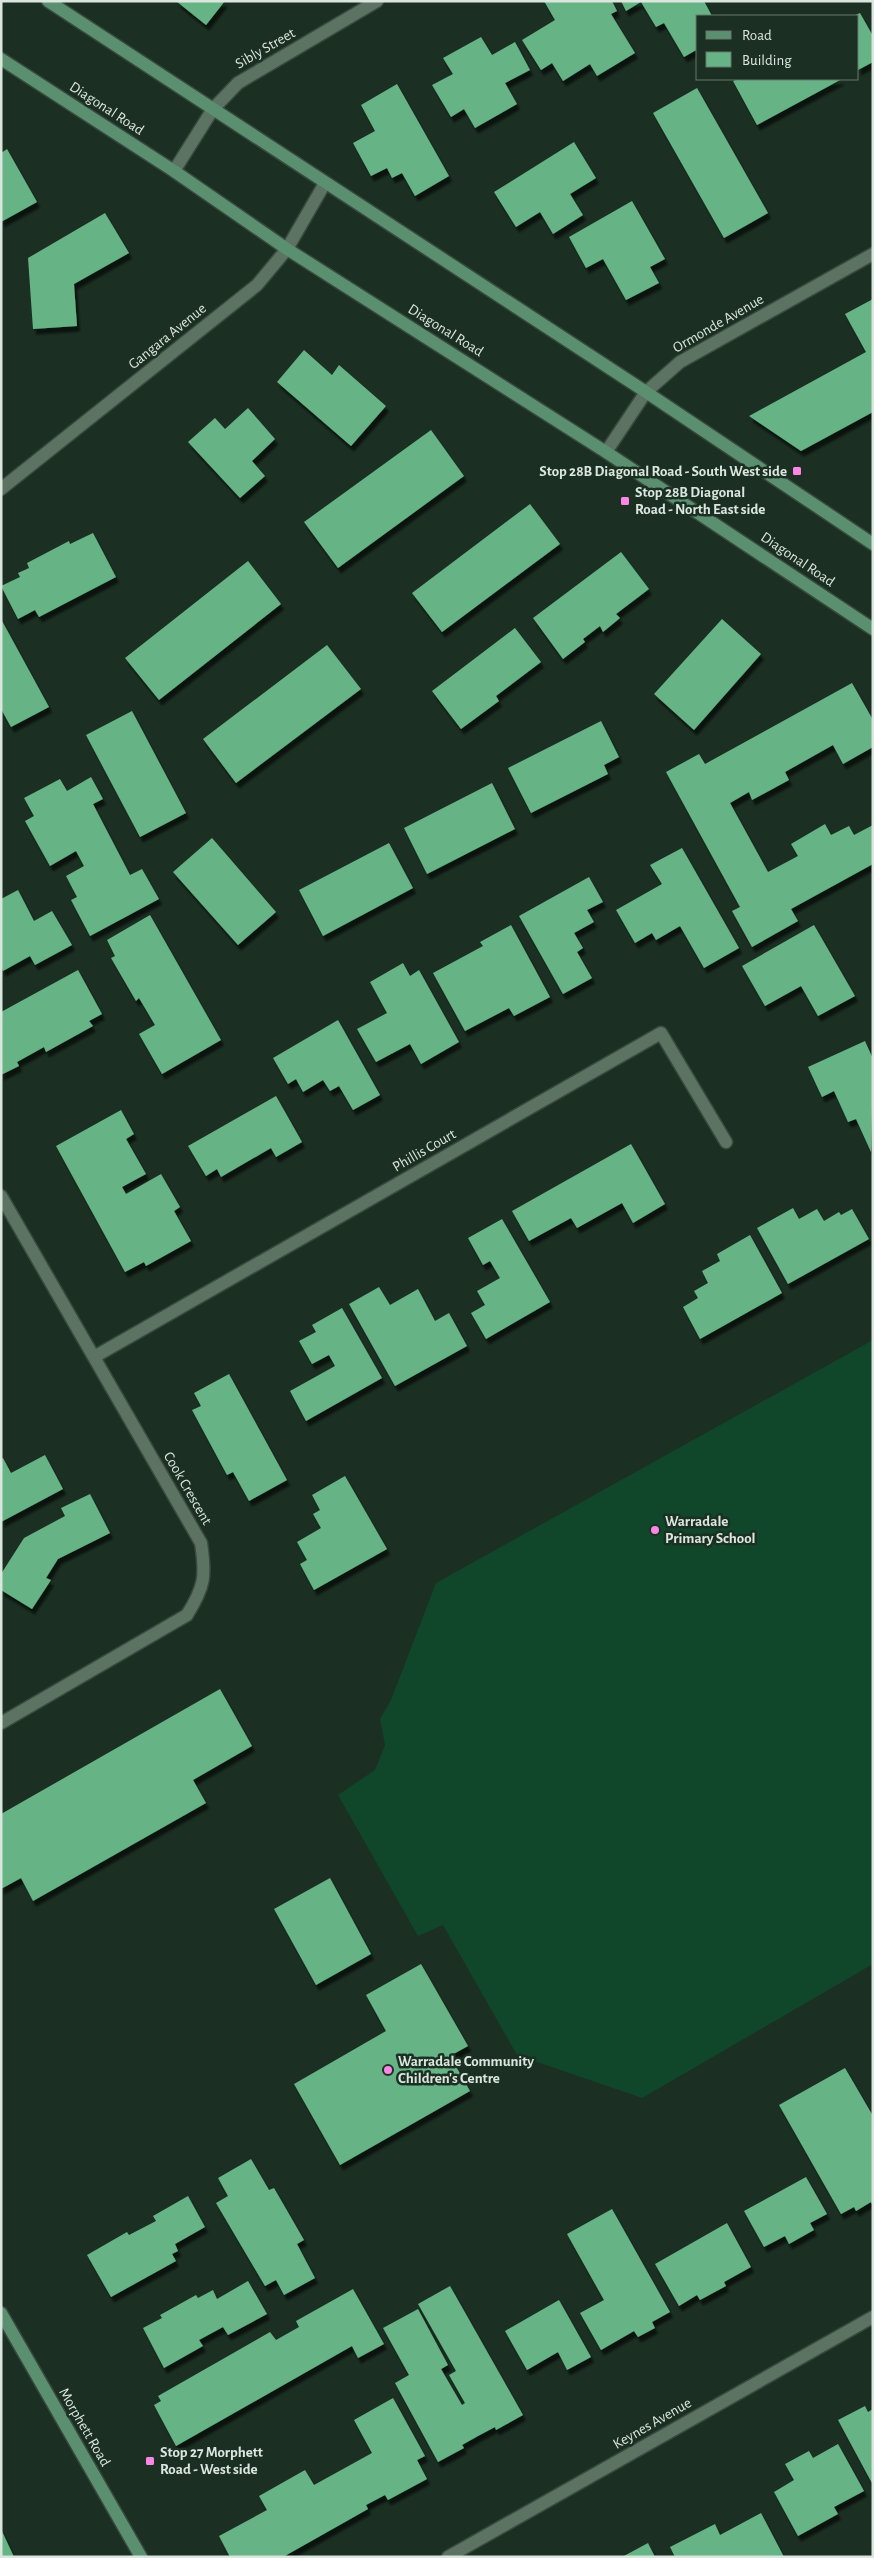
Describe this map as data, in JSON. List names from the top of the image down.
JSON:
{
  "streets": {
    "main road": ["Diagonal Road", "Morphett Road"],
    "street": [
      "Sibly Street",
      "Ormonde Avenue",
      "Gangara Avenue",
      "Phillis Court",
      "Cook Crescent",
      "Keynes Avenue"
    ]
  },
  "crossings": [
    ["Sibly Street", "Diagonal Road"],
    ["Diagonal Road", "Ormonde Avenue"],
    ["Diagonal Road", "Gangara Avenue"],
    ["Phillis Court", "Cook Crescent"]
  ],
  "places": {
    "transit": ["Stop 28B Diagonal Road - South West side", "Stop 28B Diagonal Road - North East side", "Stop 27 Morphett Road - West side"],
    "other": ["Warradale Primary School", "Warradale Community Children's Centre"]
  },
  "legend": ["Road", "Building"]
}
